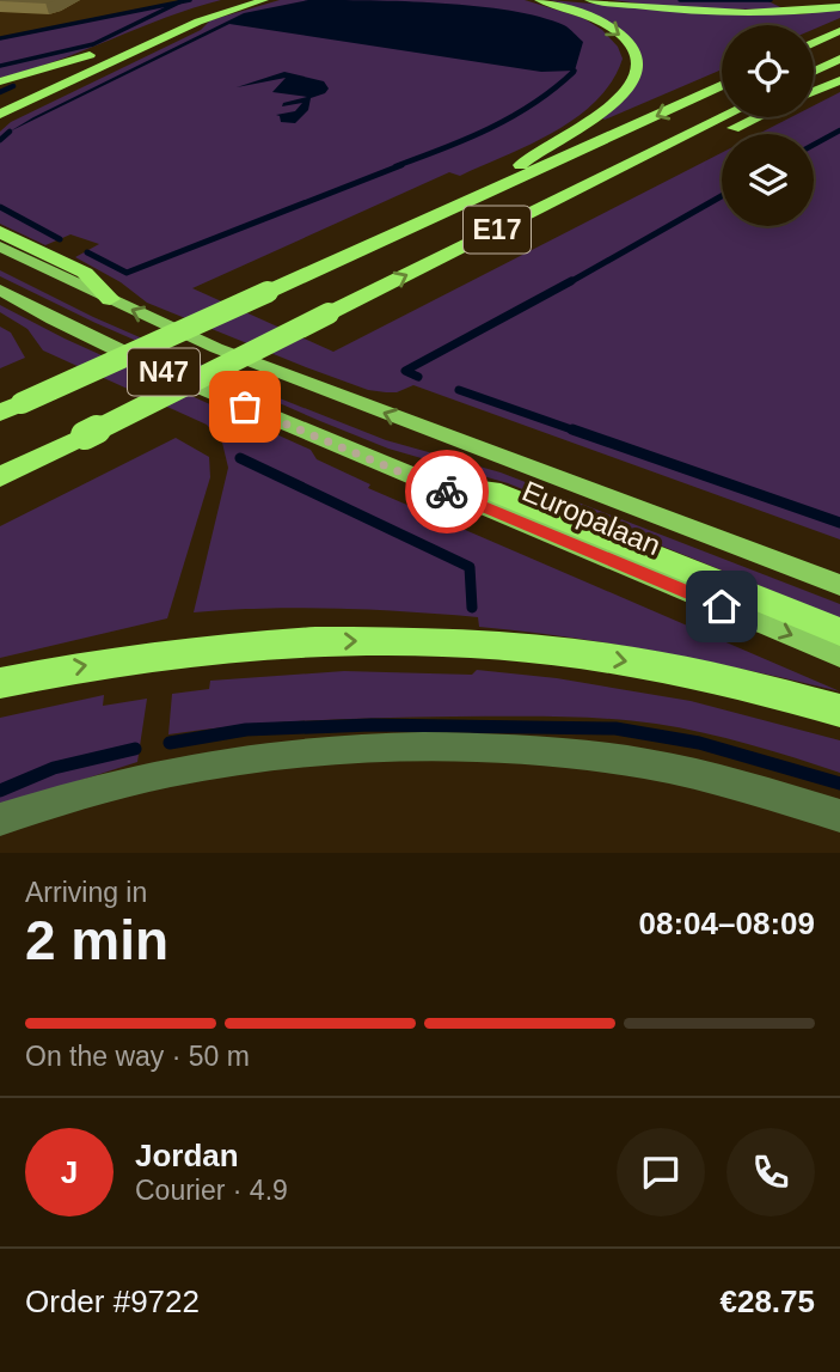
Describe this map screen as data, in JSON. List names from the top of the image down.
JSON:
{
  "streets": {
    "highway": ["E17"],
    "main road": ["N47", "Europalaan"]
  },
  "page": {
    "heading": ["2 min", "Arriving in", "08:04–08:09"],
    "panel": [
      "Jordan",
      "Courier · 4.9",
      "Order #9722",
      "€28.75"
    ],
    "bar": "On the way · 50 m",
    "round": "J"
  }
}
